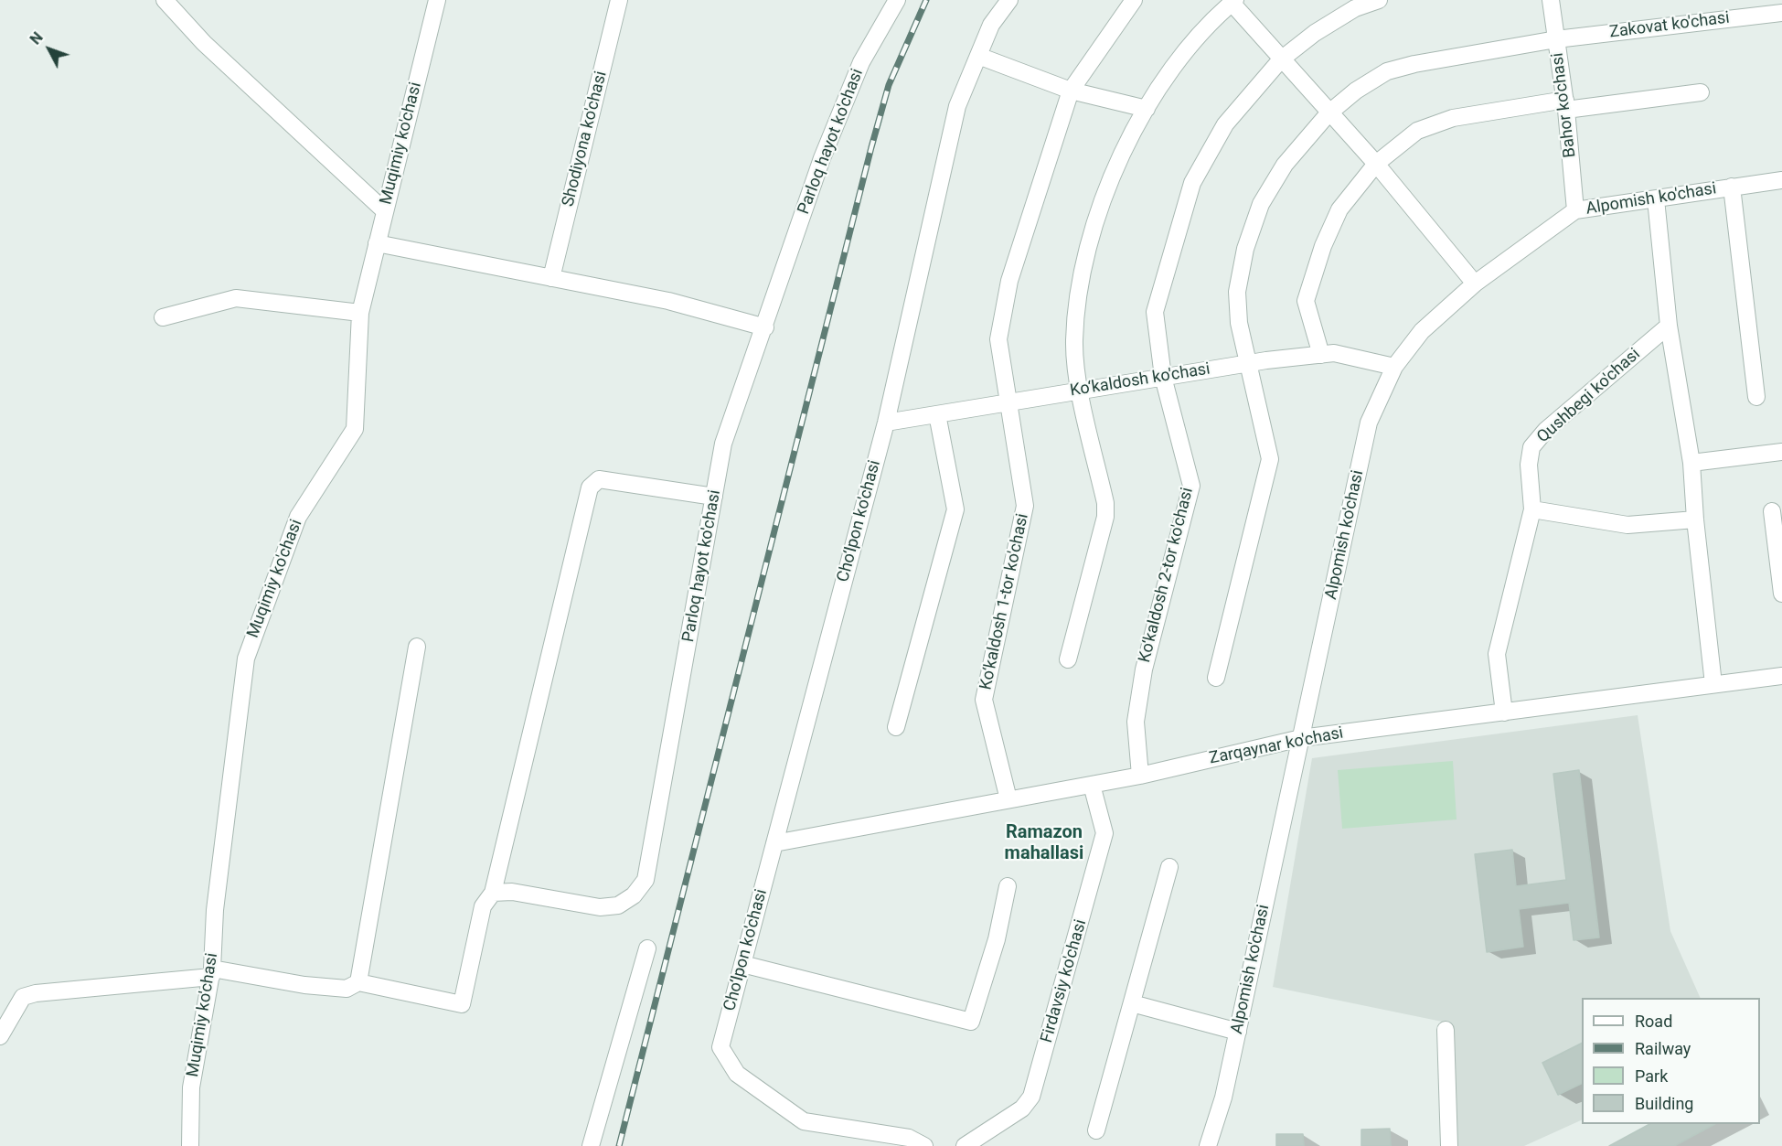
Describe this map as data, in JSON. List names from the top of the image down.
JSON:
{
  "streets": {
    "street": [
      "Zakovat ko'chasi",
      "Bahor ko'chasi",
      "Shodiyona ko'chasi",
      "Parloq hayot ko'chasi",
      "Muqimiy ko'chasi",
      "Alpomish ko'chasi",
      "Ko‘kaldosh ko'chasi",
      "Qushbegi ko'chasi",
      "Cho‘lpon ko'chasi",
      "Ko‘kaldosh 2-tor ko'chasi",
      "Ko‘kaldosh 1-tor ko'chasi",
      "Zarqaynar ko'chasi",
      "Firdavsiy ko'chasi"
    ]
  },
  "crossings": [
    ["Zakovat ko'chasi", "Bahor ko'chasi"],
    ["Zakovat ko'chasi", "Ko‘kaldosh ko'chasi"],
    ["Bahor ko'chasi", "Alpomish ko'chasi"],
    ["Alpomish ko'chasi", "Ko‘kaldosh ko'chasi"],
    ["Alpomish ko'chasi", "Zarqaynar ko'chasi"],
    ["Ko‘kaldosh ko'chasi", "Cho‘lpon ko'chasi"],
    ["Ko‘kaldosh ko'chasi", "Ko‘kaldosh 2-tor ko'chasi"],
    ["Ko‘kaldosh ko'chasi", "Ko‘kaldosh 1-tor ko'chasi"],
    ["Qushbegi ko'chasi", "Zarqaynar ko'chasi"],
    ["Cho‘lpon ko'chasi", "Zarqaynar ko'chasi"],
    ["Ko‘kaldosh 2-tor ko'chasi", "Zarqaynar ko'chasi"],
    ["Ko‘kaldosh 1-tor ko'chasi", "Zarqaynar ko'chasi"],
    ["Zarqaynar ko'chasi", "Firdavsiy ko'chasi"]
  ],
  "districts": ["Ramazon mahallasi"],
  "legend": [
    "Road",
    "Railway",
    "Park",
    "Building"
  ],
  "north": "top left"
}
